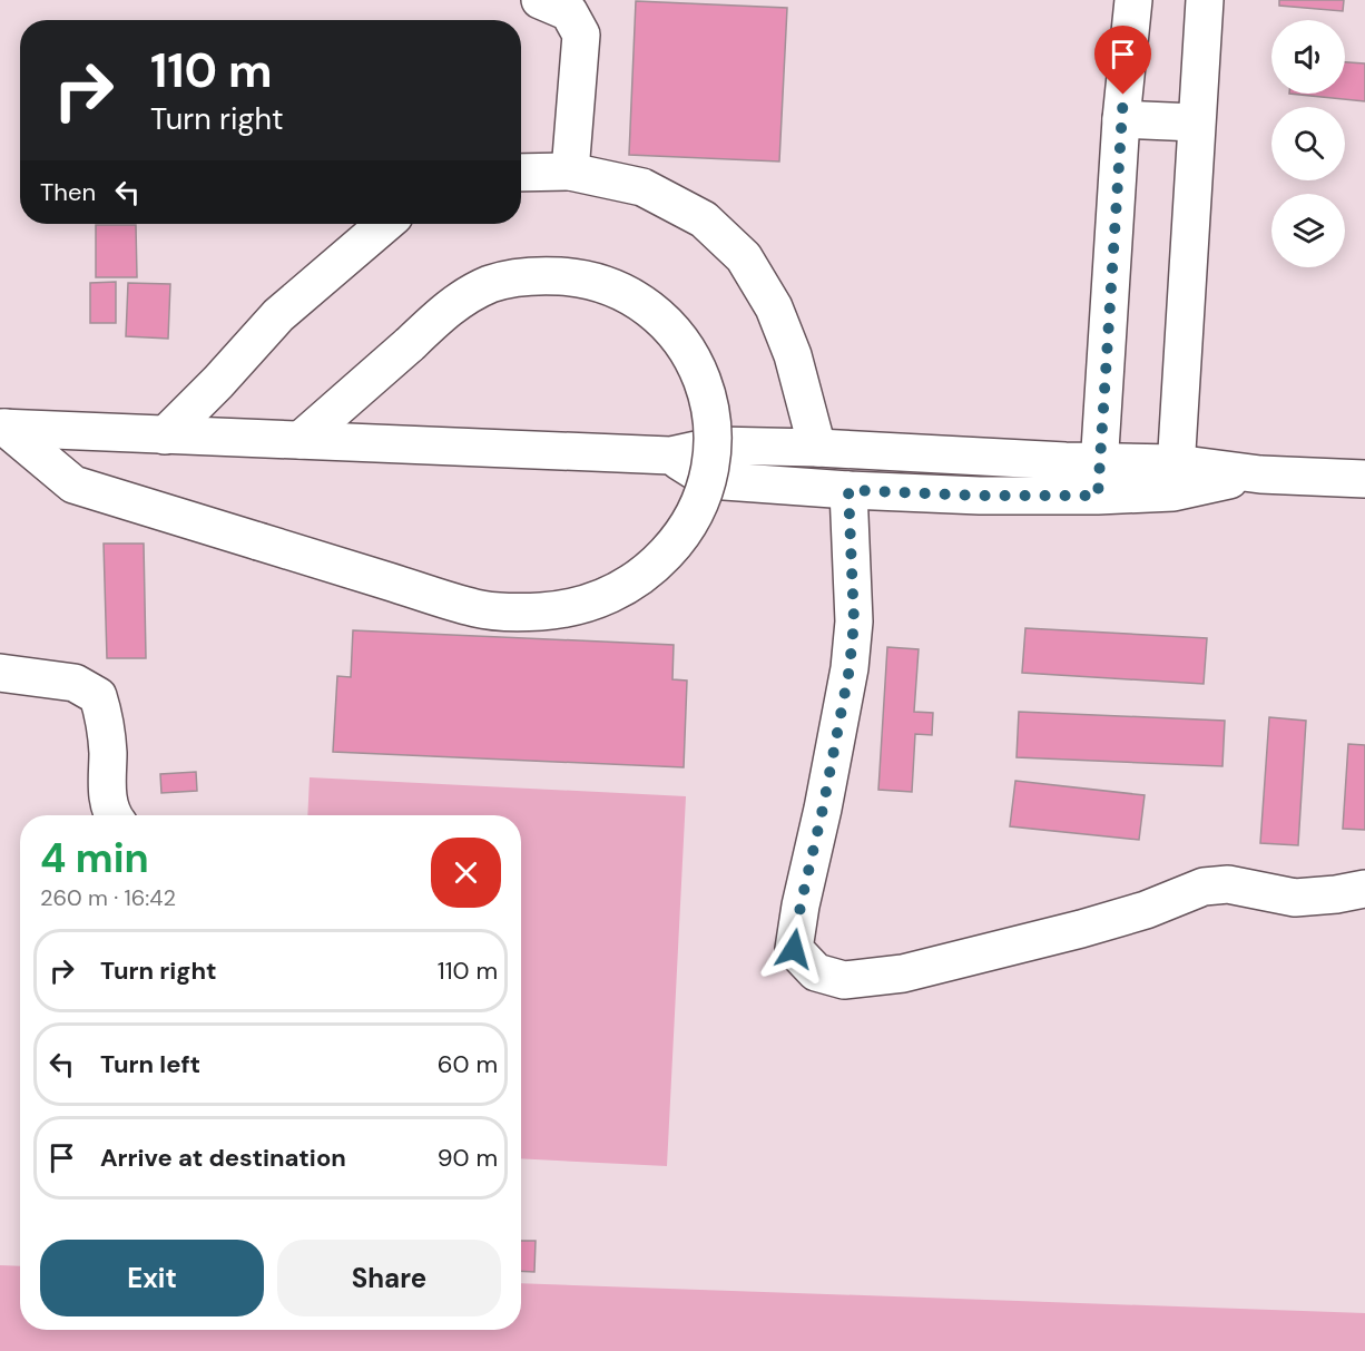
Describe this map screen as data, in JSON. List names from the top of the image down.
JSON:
{
  "page": {
    "turn": ["110 m", "Turn right"],
    "then": "Then",
    "heading": ["4 min", "260 m · 16:42"],
    "list": [
      {
        "name": "Turn right",
        "value": "110 m"
      },
      {
        "name": "Turn left",
        "value": "60 m"
      },
      {
        "name": "Arrive at destination",
        "value": "90 m"
      }
    ],
    "buttons": ["Exit", "Share"]
  }
}
